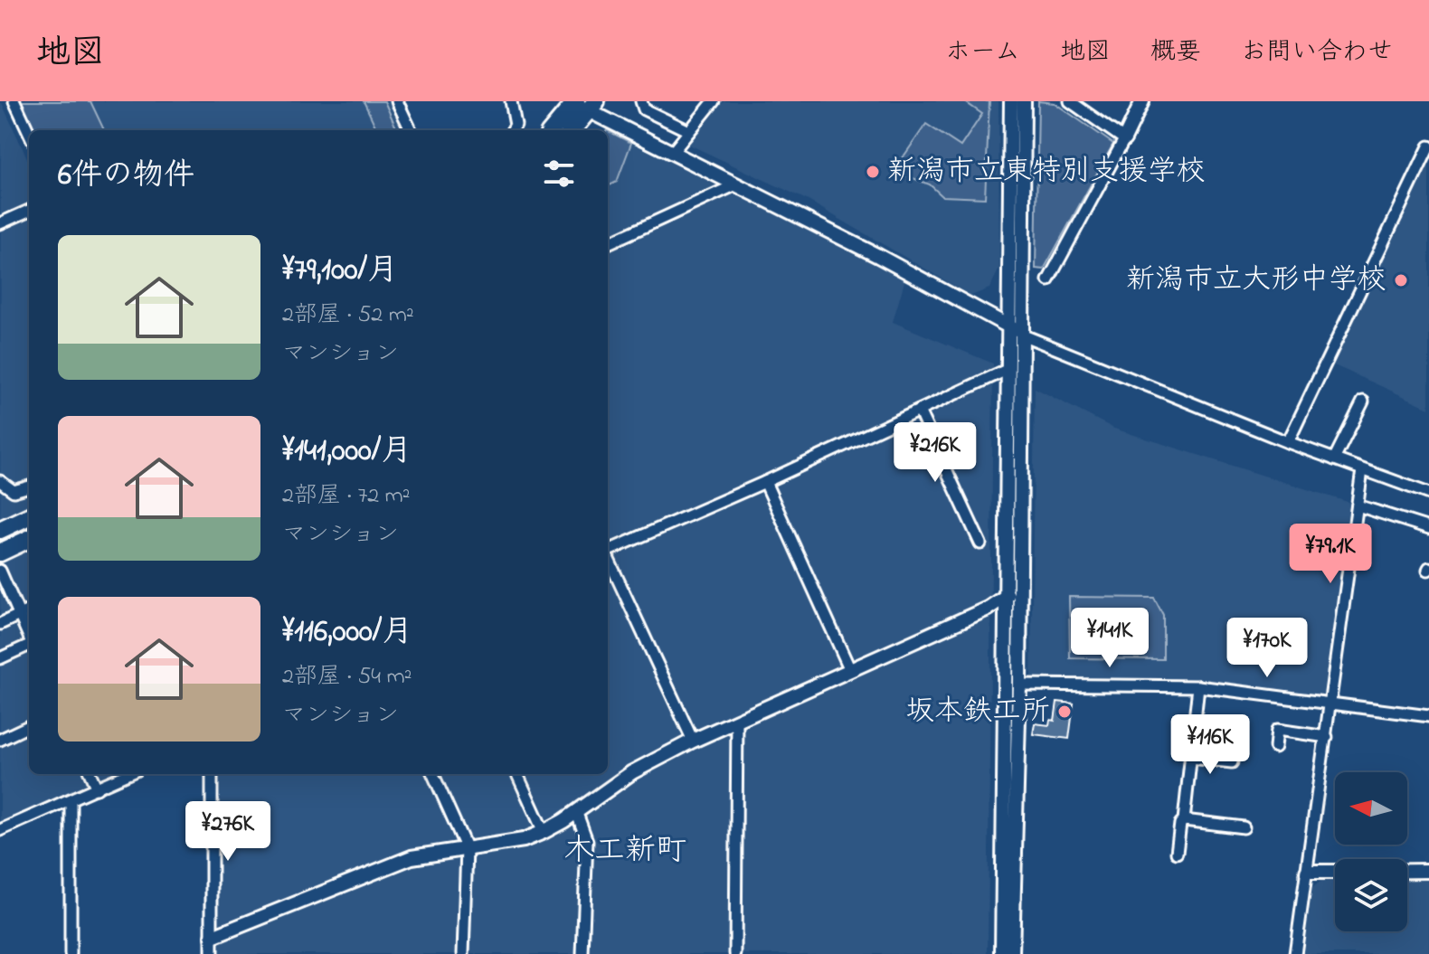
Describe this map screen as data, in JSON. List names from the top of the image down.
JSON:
{
  "districts": ["木工新町"],
  "places": ["新潟市立東特別支援学校", "新潟市立大形中学校", "坂本鉄工所"],
  "north": "left",
  "page": {
    "header": "地図",
    "nav": [
      "ホーム",
      "地図",
      "概要",
      "お問い合わせ"
    ],
    "heading": "6件の物件",
    "list": [
      {
        "name": "¥79,100/月",
        "note": "2部屋 · 52 m² · マンション"
      },
      {
        "name": "¥141,000/月",
        "note": "2部屋 · 72 m² · マンション"
      },
      {
        "name": "¥116,000/月",
        "note": "2部屋 · 54 m² · マンション"
      }
    ],
    "price": [
      "¥216K",
      "¥79.1K",
      "¥141K",
      "¥170K",
      "¥116K",
      "¥276K"
    ]
  }
}
